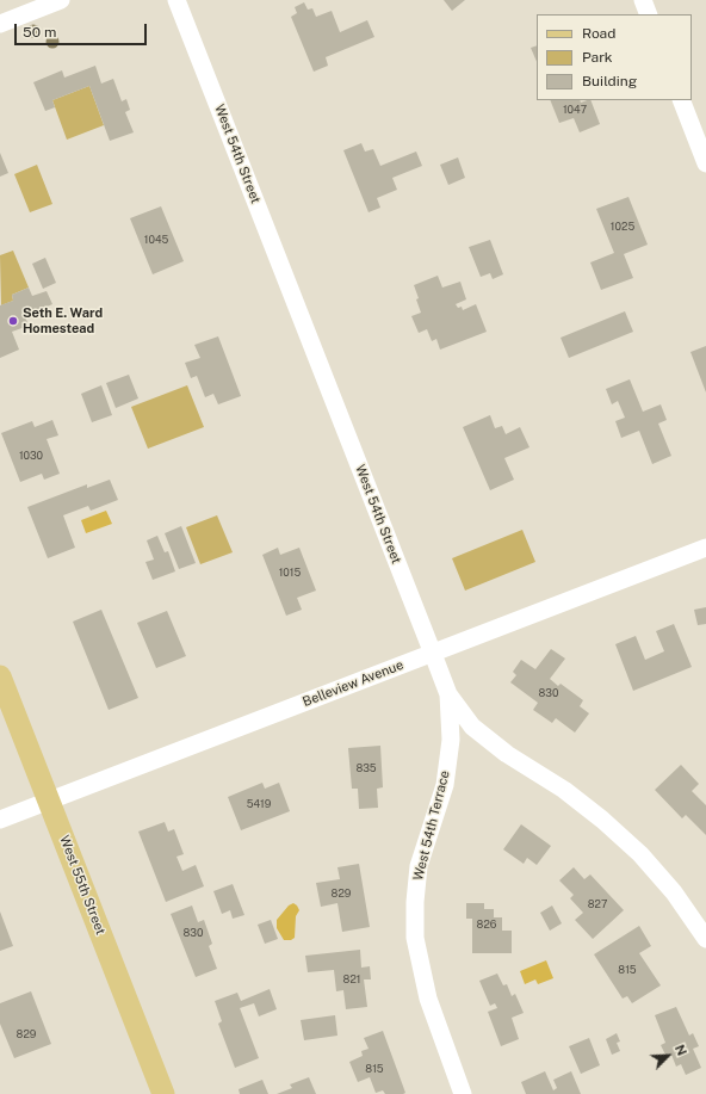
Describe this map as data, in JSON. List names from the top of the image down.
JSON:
{
  "streets": {
    "main road": ["West 55th Street"],
    "street": ["West 54th Street", "Belleview Avenue", "West 54th Terrace"]
  },
  "crossings": [
    ["West 54th Street", "Belleview Avenue"],
    ["West 54th Street", "West 54th Terrace"],
    ["Belleview Avenue", "West 55th Street"]
  ],
  "places": ["Seth E. Ward Homestead"],
  "house_numbers": [
    "1047",
    "1025",
    "1045",
    "1030",
    "1015",
    "830",
    "835",
    "5419",
    "829",
    "827",
    "826",
    "830",
    "815",
    "821",
    "829",
    "815"
  ],
  "legend": ["Road", "Park", "Building"],
  "scale_bar": "50 m",
  "north": "top right"
}
